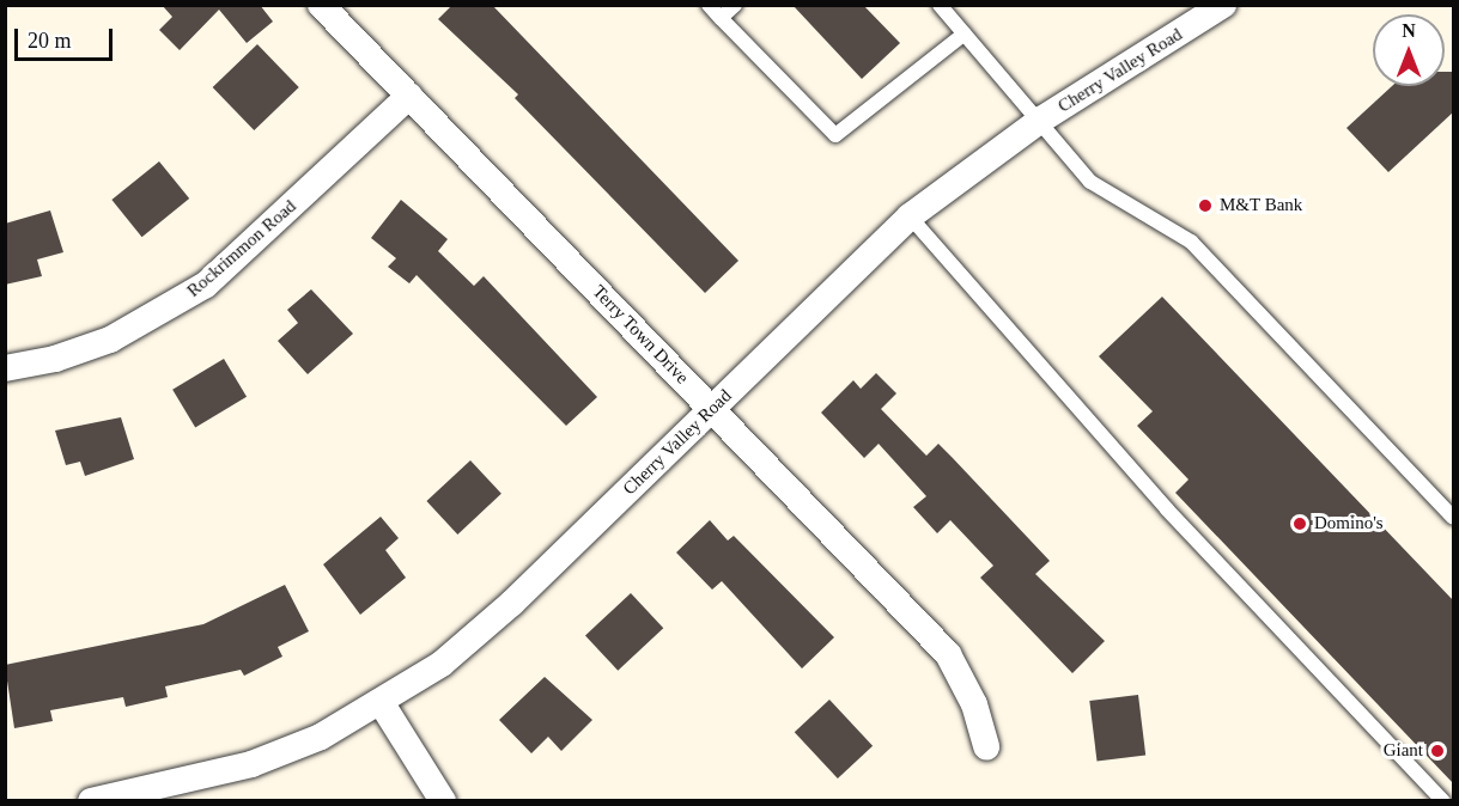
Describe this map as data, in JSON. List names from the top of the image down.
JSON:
{
  "streets": {
    "street": ["Cherry Valley Road", "Rockrimmon Road", "Terry Town Drive"]
  },
  "crossings": [
    ["Cherry Valley Road", "Terry Town Drive"],
    ["Rockrimmon Road", "Terry Town Drive"]
  ],
  "places": ["M&T Bank", "Domino's", "Giant"],
  "scale_bar": "20 m",
  "north": "top"
}
